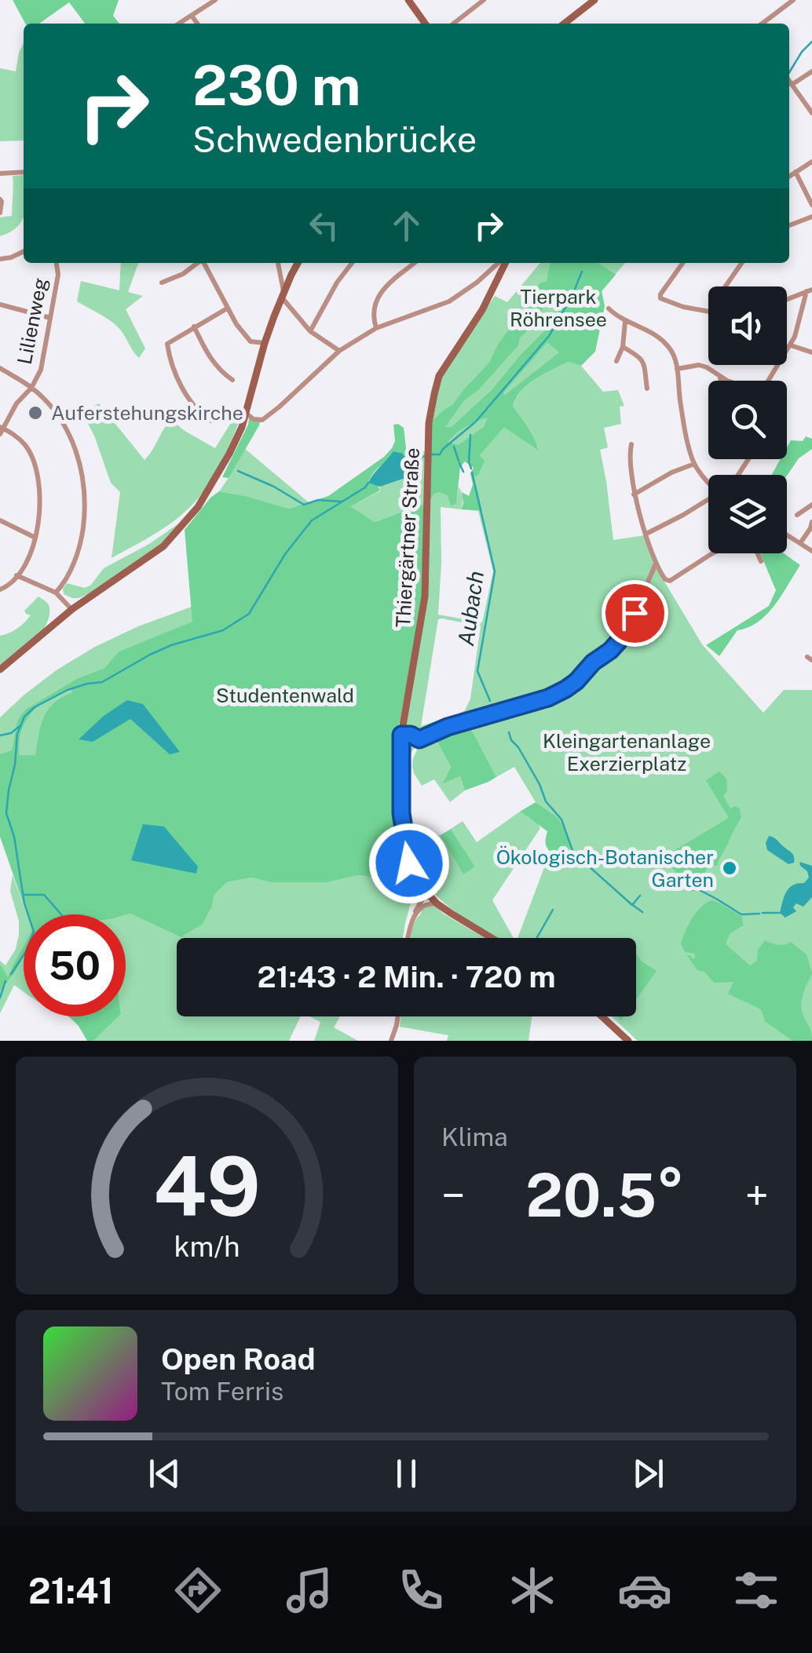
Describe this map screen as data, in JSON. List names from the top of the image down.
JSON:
{
  "streets": {
    "main road": ["Thiergärtner Straße"],
    "street": ["Lilienweg"]
  },
  "water": ["Aubach"],
  "parks": ["Tierpark Röhrensee", "Studentenwald", "Kleingartenanlage Exerzierplatz"],
  "places": ["Auferstehungskirche", "Ökologisch-Botanischer Garten"],
  "page": {
    "turn": ["230 m", "Schwedenbrücke"],
    "limit": "50",
    "trip": "21:43 · 2 Min. · 720 m",
    "tile": "Klima",
    "heat": ["−", "20.5°", "+"],
    "song": ["Open Road", "Tom Ferris"],
    "tabs": "21:41",
    "gauge": ["49", "km/h"]
  }
}
